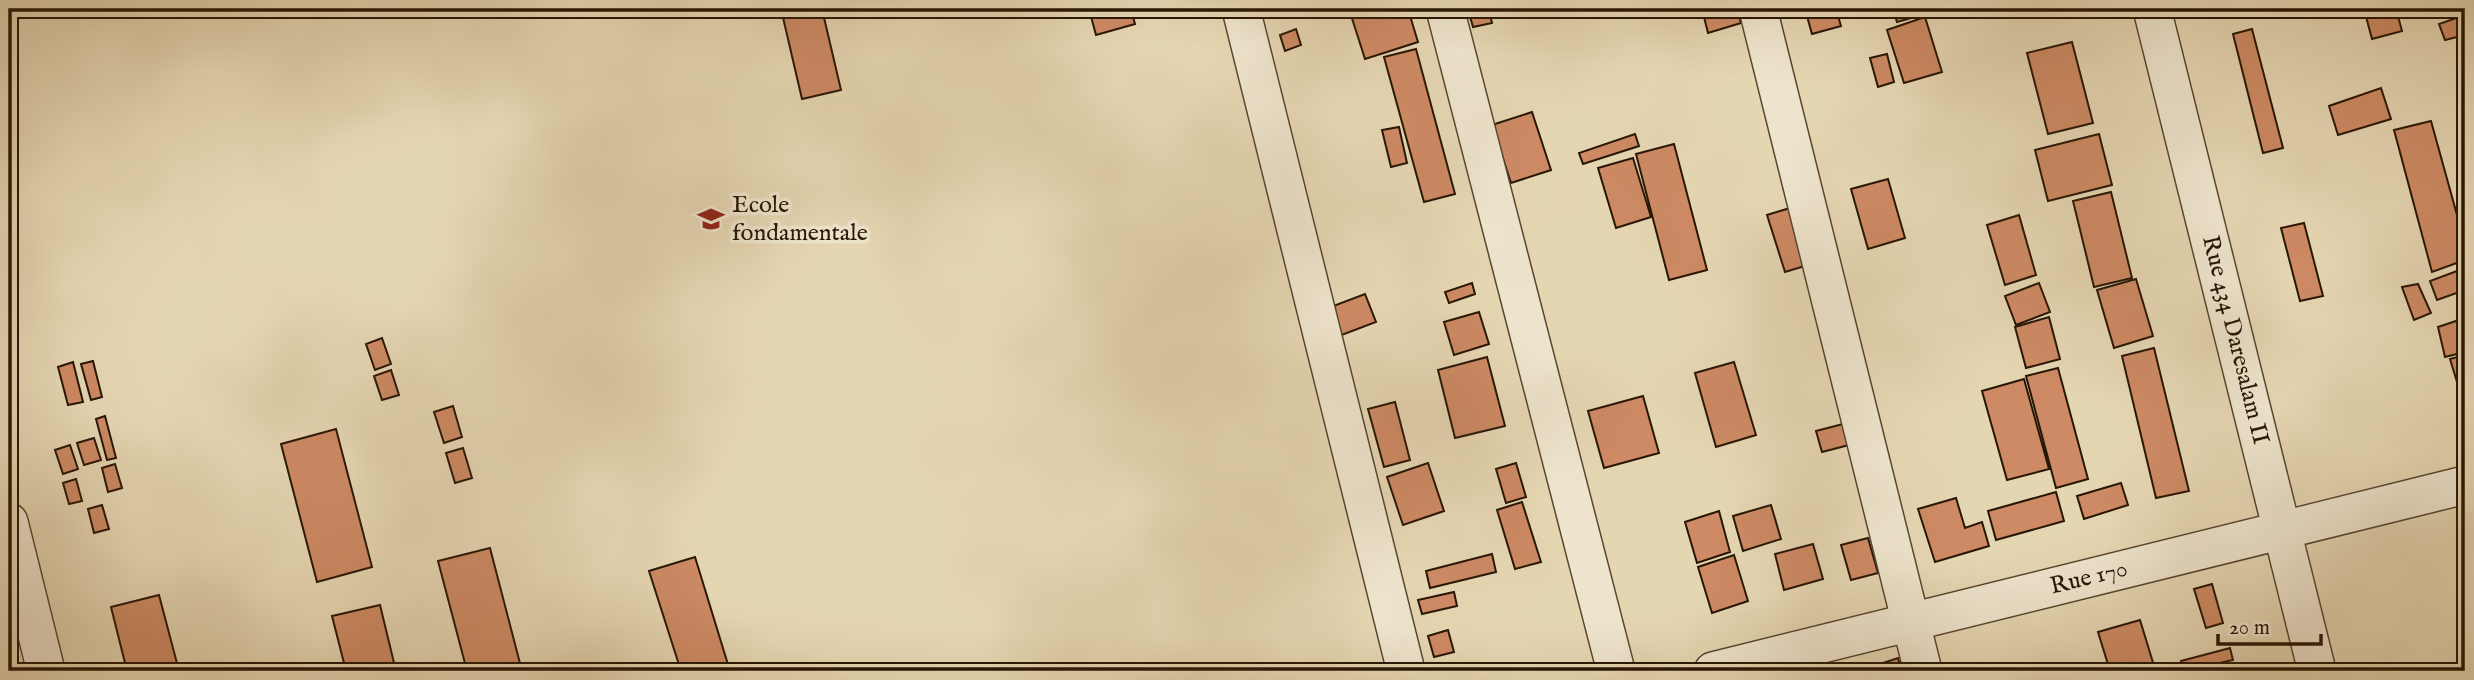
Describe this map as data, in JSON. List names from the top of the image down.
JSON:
{
  "streets": {
    "street": ["Rue 434 Daresalam II", "Rue 170"]
  },
  "crossings": [
    ["Rue 434 Daresalam II", "Rue 170"]
  ],
  "places": {
    "school or university": ["Ecole fondamentale"]
  },
  "scale_bar": "20 m"
}
